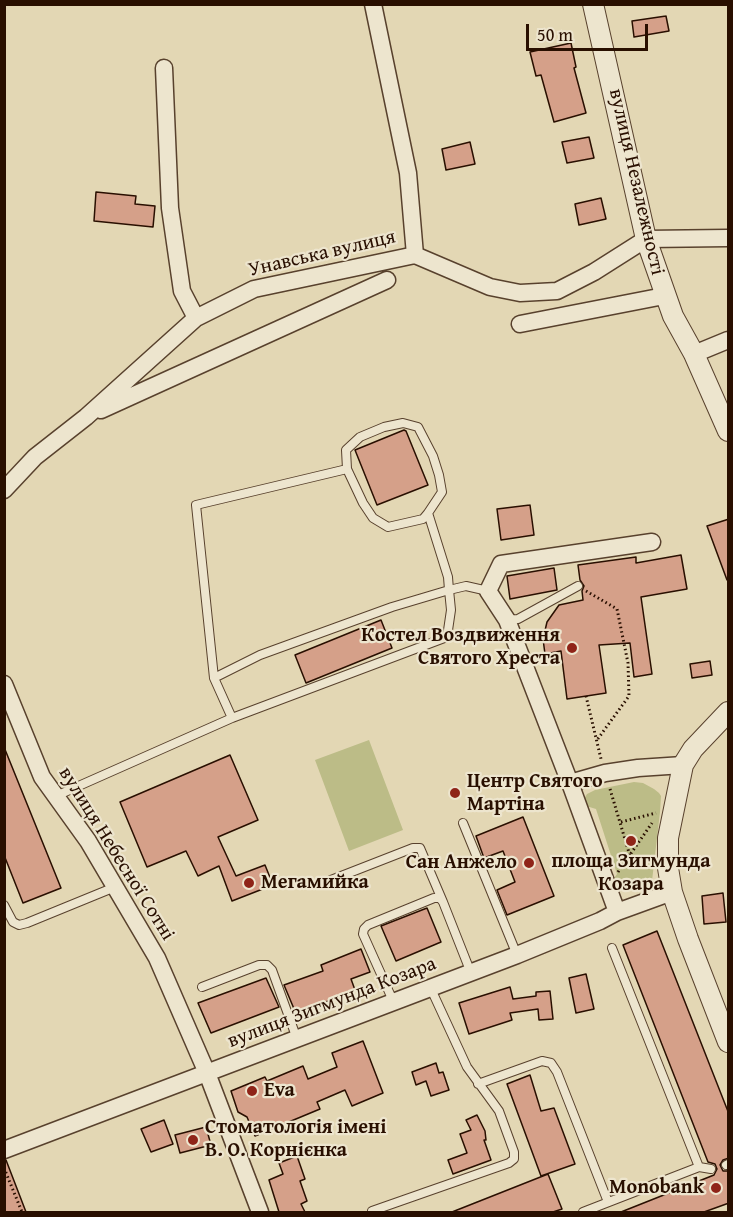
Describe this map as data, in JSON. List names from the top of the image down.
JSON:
{
  "streets": {
    "street": [
      "вулиця Незалежності",
      "Унавська вулиця",
      "вулиця Небесної Сотні",
      "вулиця Зигмунда Козара"
    ]
  },
  "crossings": [
    ["вулиця Незалежності", "Унавська вулиця"],
    ["вулиця Небесної Сотні", "вулиця Зигмунда Козара"]
  ],
  "places": [
    "Костел Воздвиження Святого Хреста",
    "Центр Святого Мартіна",
    "площа Зигмунда Козара",
    "Сан Анжело",
    "Мегамийка",
    "Eva",
    "Стоматологія імені В. О. Корнієнка",
    "Monobank"
  ],
  "scale_bar": "50 m"
}
